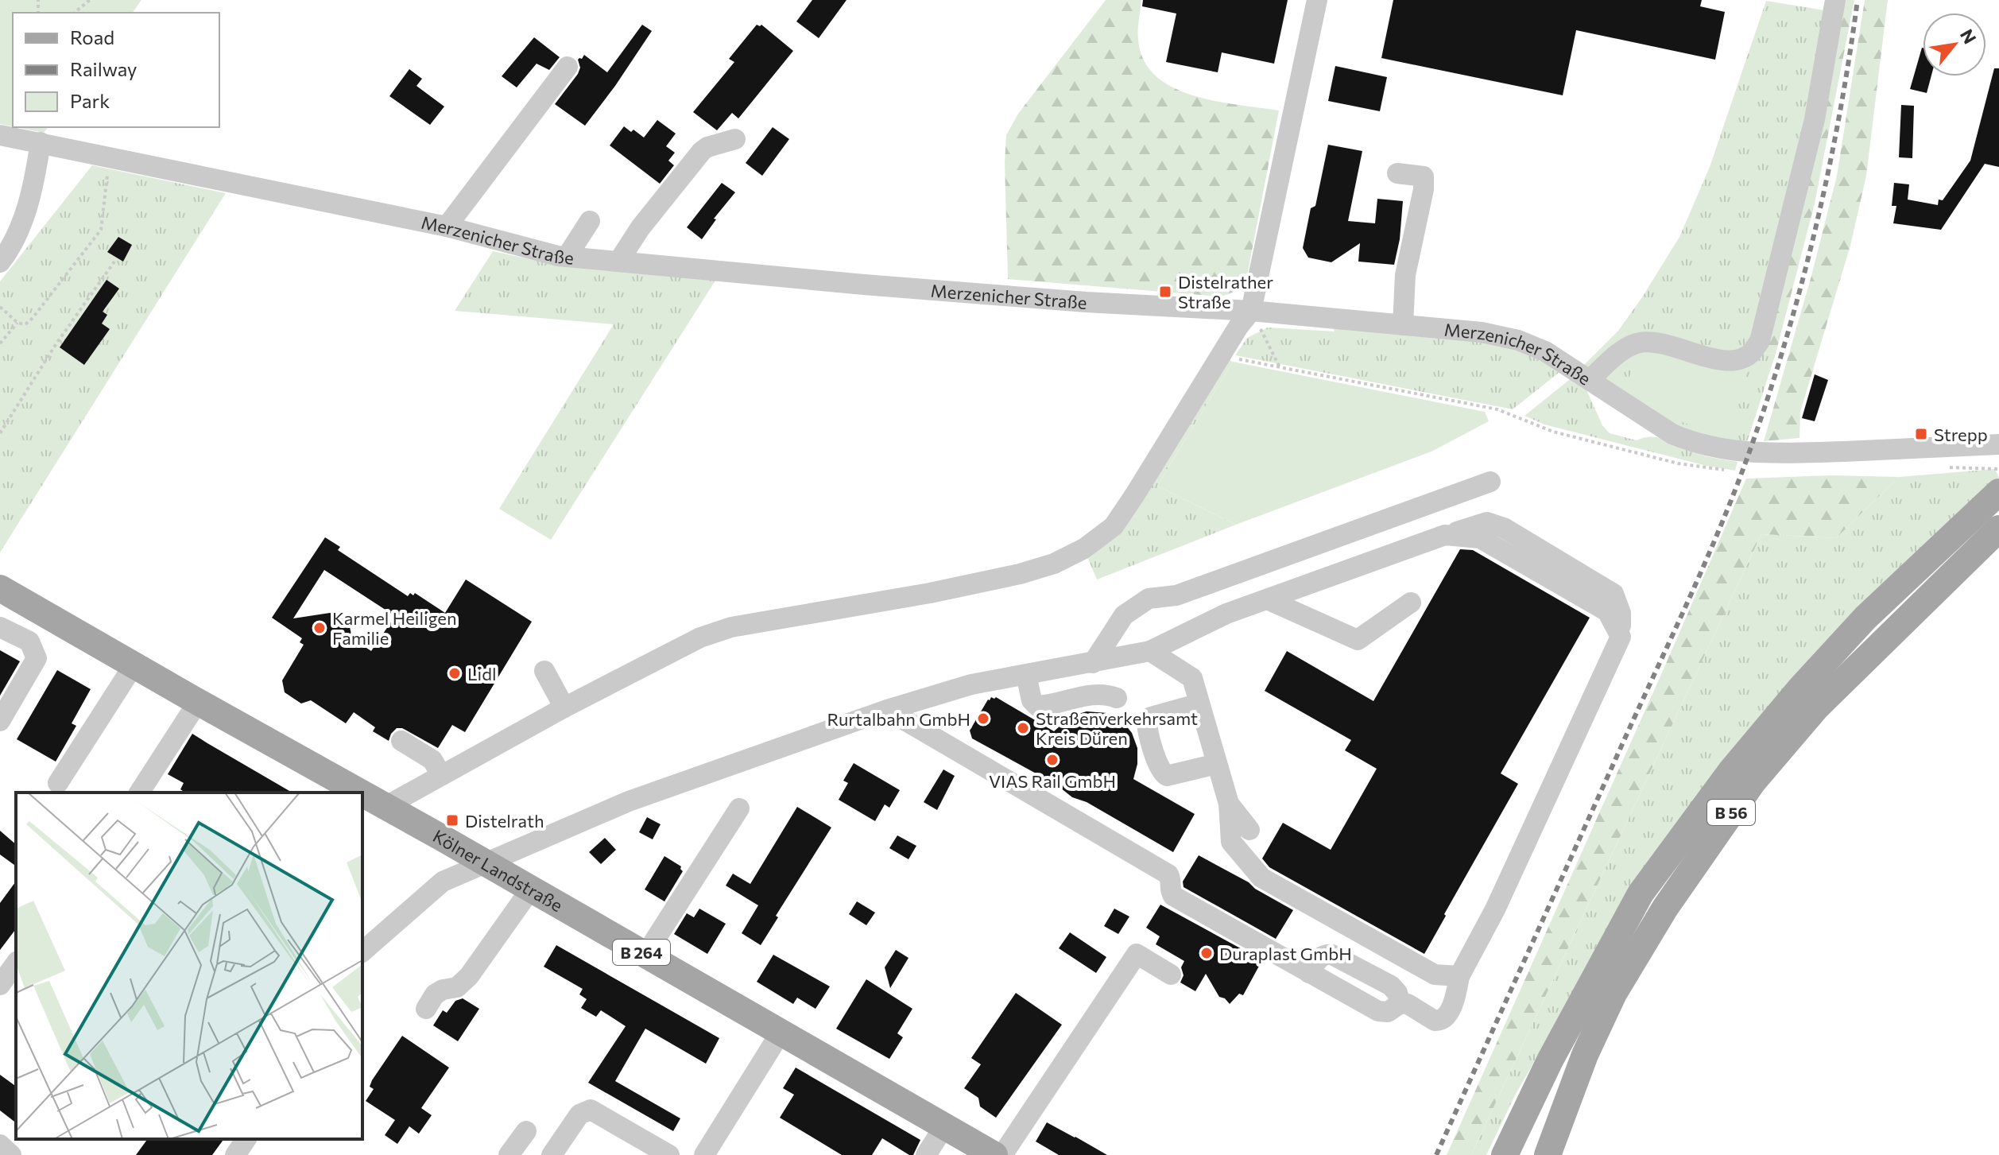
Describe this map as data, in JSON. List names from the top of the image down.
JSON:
{
  "streets": {
    "main road": ["B 56", "Kölner Landstraße", "B 264"],
    "street": ["Merzenicher Straße"]
  },
  "places": {
    "transit": ["Distelrather Straße", "Strepp", "Distelrath"],
    "other": [
      "Karmel Heiligen Familie",
      "Lidl",
      "Rurtalbahn GmbH",
      "Straßenverkehrsamt Kreis Düren",
      "VIAS Rail GmbH",
      "Duraplast GmbH"
    ]
  },
  "legend": ["Road", "Railway", "Park"],
  "north": "top right"
}
